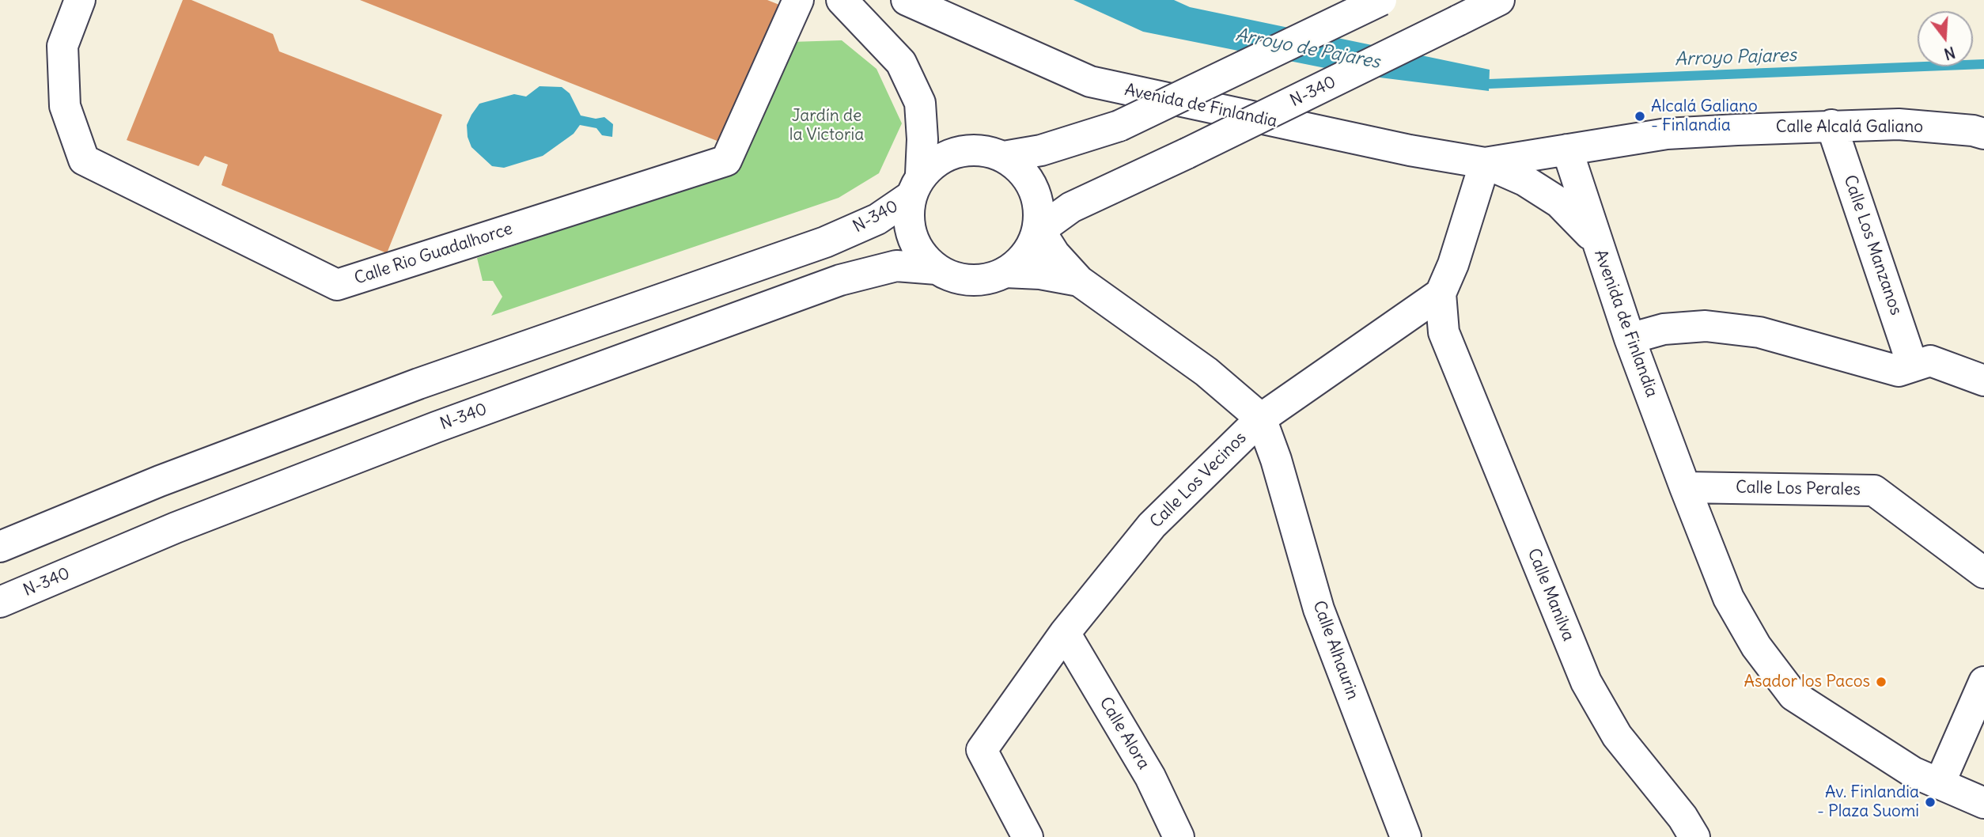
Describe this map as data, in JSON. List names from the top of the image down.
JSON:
{
  "streets": {
    "street": [
      "N-340",
      "Avenida de Finlandia",
      "Calle Alcalá Galiano",
      "Calle Los Manzanos",
      "Calle Rio Guadalhorce",
      "Calle Los Vecinos",
      "Calle Los Perales",
      "Calle Manilva",
      "Calle Alhaurin",
      "Calle Alora"
    ]
  },
  "crossings": [
    ["Avenida de Finlandia", "Calle Alcalá Galiano"],
    ["Avenida de Finlandia", "Calle Los Perales"],
    ["Calle Alcalá Galiano", "Calle Los Manzanos"],
    ["Calle Los Vecinos", "Calle Manilva"],
    ["Calle Los Vecinos", "Calle Alhaurin"],
    ["Calle Los Vecinos", "Calle Alora"]
  ],
  "water": ["Arroyo de Pajares", "Arroyo Pajares"],
  "parks": ["Jardín de la Victoria"],
  "places": ["Alcalá Galiano - Finlandia", "Asador los Pacos", "Av. Finlandia - Plaza Suomi"],
  "north": "bottom"
}
